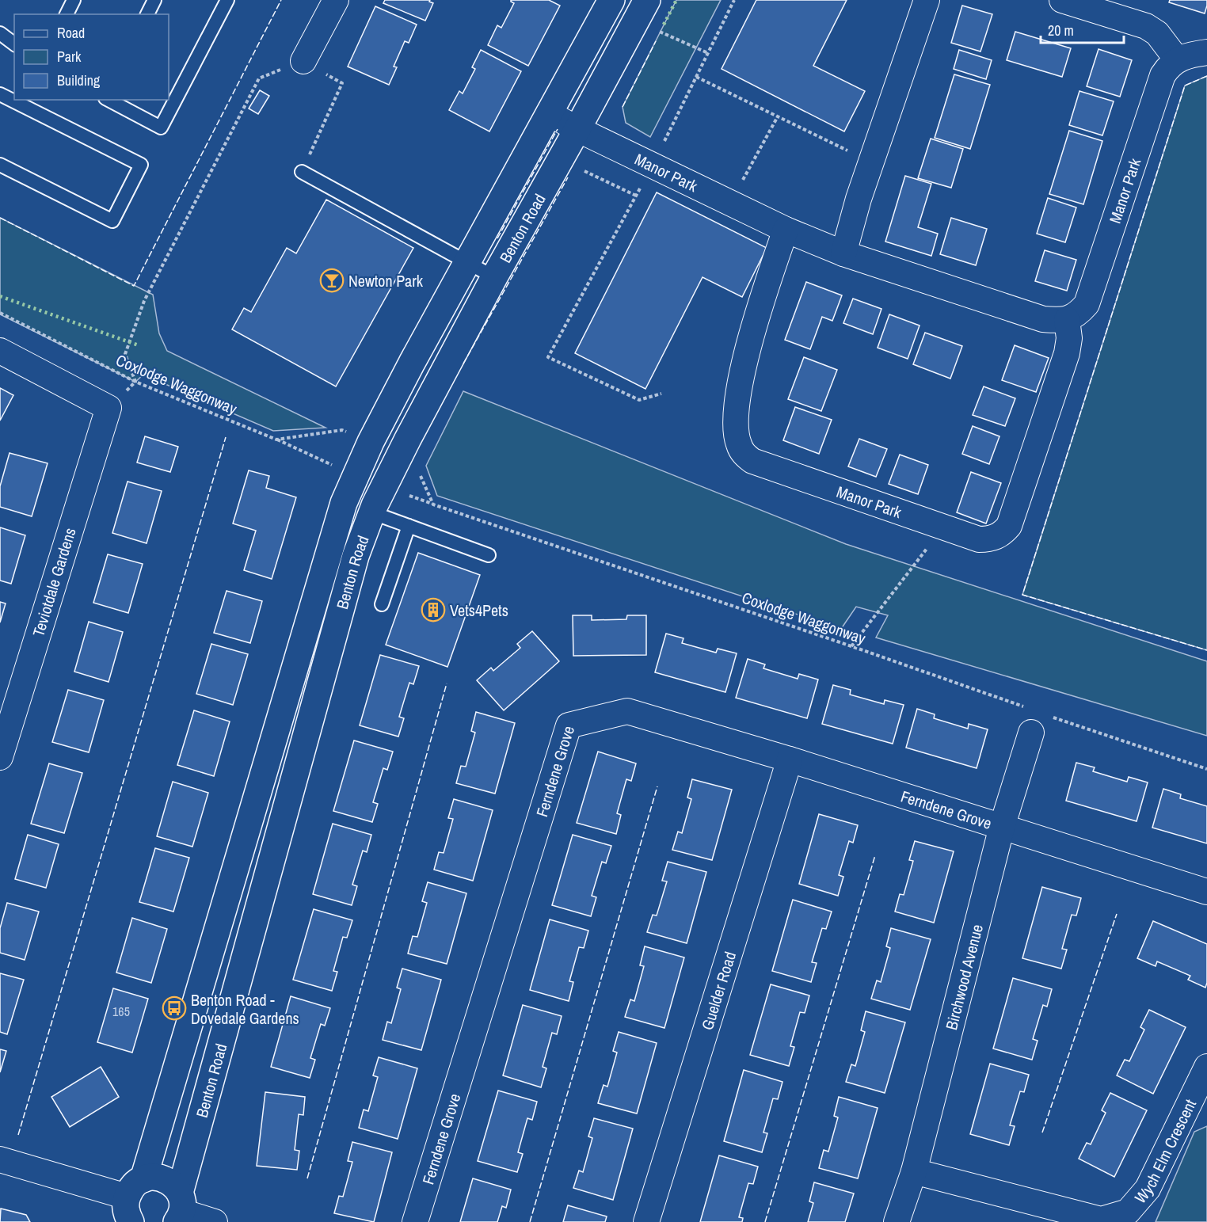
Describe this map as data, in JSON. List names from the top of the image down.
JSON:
{
  "streets": {
    "main road": ["Benton Road"],
    "street": [
      "Manor Park",
      "Teviotdale Gardens",
      "Ferndene Grove",
      "Birchwood Avenue",
      "Guelder Road",
      "Wych Elm Crescent"
    ],
    "path": ["Coxlodge Waggonway"]
  },
  "crossings": [
    ["Manor Park", "Benton Road"],
    ["Benton Road", "Coxlodge Waggonway"],
    ["Coxlodge Waggonway", "Birchwood Avenue"],
    ["Ferndene Grove", "Birchwood Avenue"],
    ["Ferndene Grove", "Guelder Road"],
    ["Birchwood Avenue", "Wych Elm Crescent"]
  ],
  "places": {
    "bar": ["Newton Park"],
    "building": ["Vets4Pets"],
    "bus stop": ["Benton Road - Dovedale Gardens"]
  },
  "house_numbers": ["165"],
  "legend": ["Road", "Park", "Building"],
  "scale_bar": "20 m"
}
